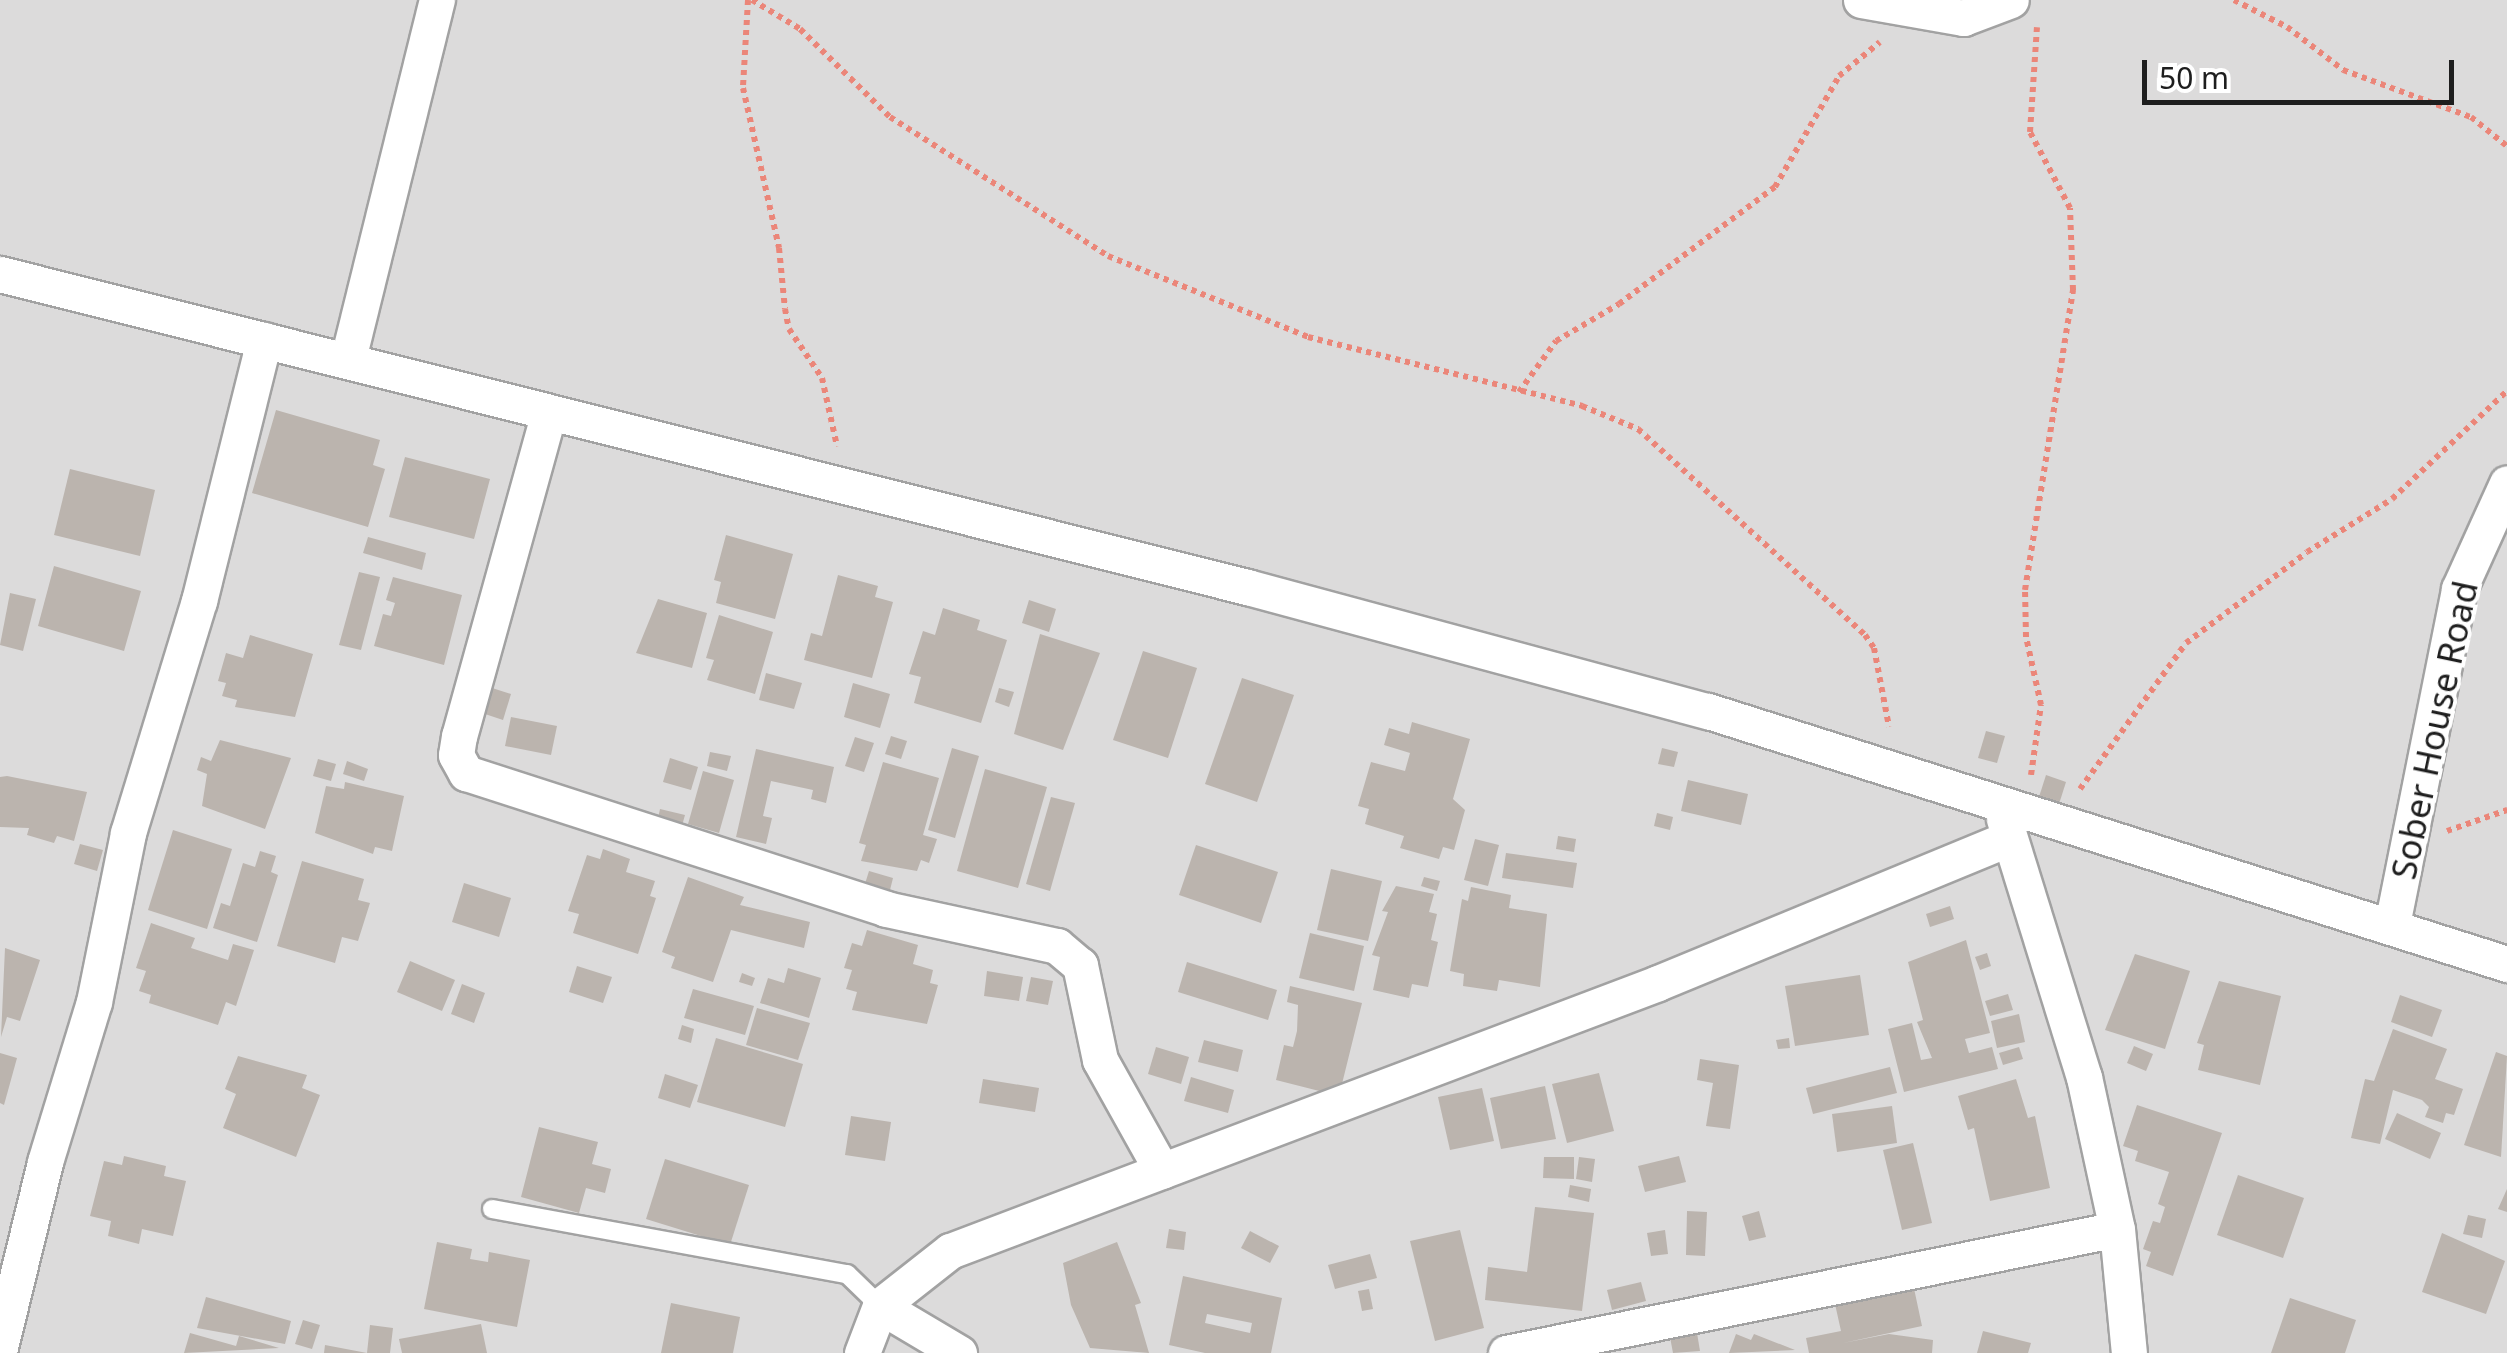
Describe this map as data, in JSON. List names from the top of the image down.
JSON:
{
  "streets": {
    "street": ["Sober House Road"]
  },
  "scale_bar": "50 m"
}
